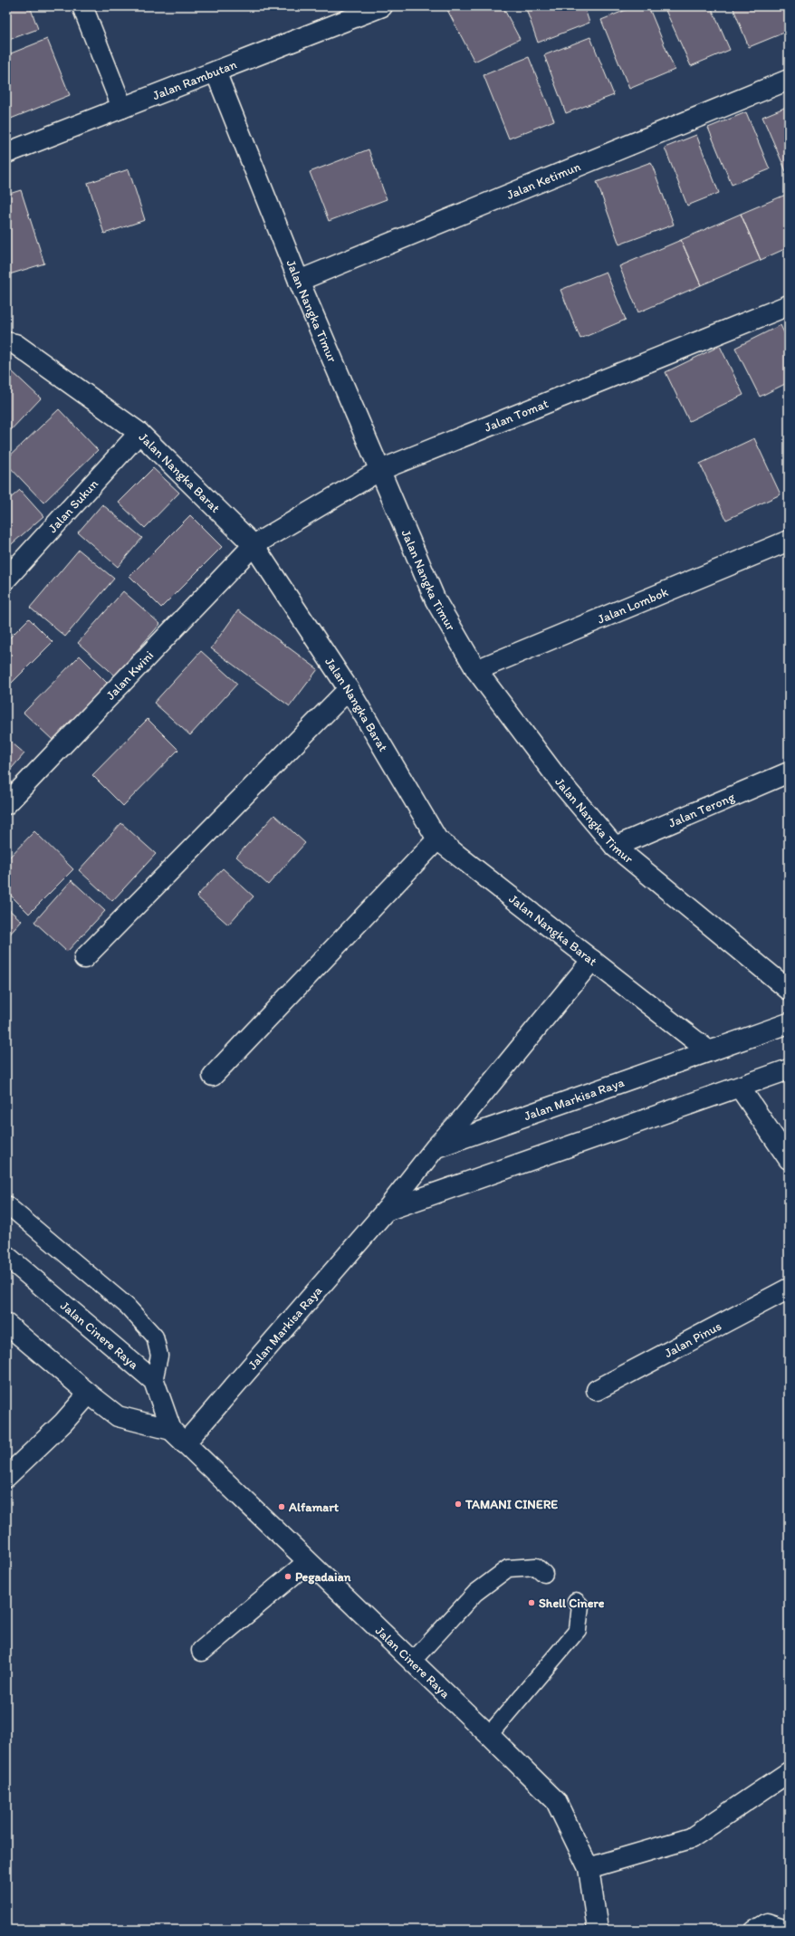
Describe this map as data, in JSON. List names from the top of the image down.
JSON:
{
  "streets": {
    "street": [
      "Jalan Rambutan",
      "Jalan Ketimun",
      "Jalan Nangka Timur",
      "Jalan Tomat",
      "Jalan Nangka Barat",
      "Jalan Sukun",
      "Jalan Lombok",
      "Jalan Kwini",
      "Jalan Terong",
      "Jalan Markisa Raya",
      "Jalan Cinere Raya",
      "Jalan Pinus"
    ]
  },
  "crossings": [
    ["Jalan Rambutan", "Jalan Nangka Timur"],
    ["Jalan Ketimun", "Jalan Nangka Timur"],
    ["Jalan Nangka Timur", "Jalan Tomat"],
    ["Jalan Nangka Timur", "Jalan Lombok"],
    ["Jalan Nangka Timur", "Jalan Terong"],
    ["Jalan Tomat", "Jalan Nangka Barat"],
    ["Jalan Tomat", "Jalan Kwini"],
    ["Jalan Nangka Barat", "Jalan Sukun"],
    ["Jalan Nangka Barat", "Jalan Kwini"],
    ["Jalan Nangka Barat", "Jalan Markisa Raya"],
    ["Jalan Markisa Raya", "Jalan Cinere Raya"]
  ],
  "places": [
    "TAMANI CINERE",
    "Alfamart",
    "Pegadaian",
    "Shell Cinere"
  ]
}
